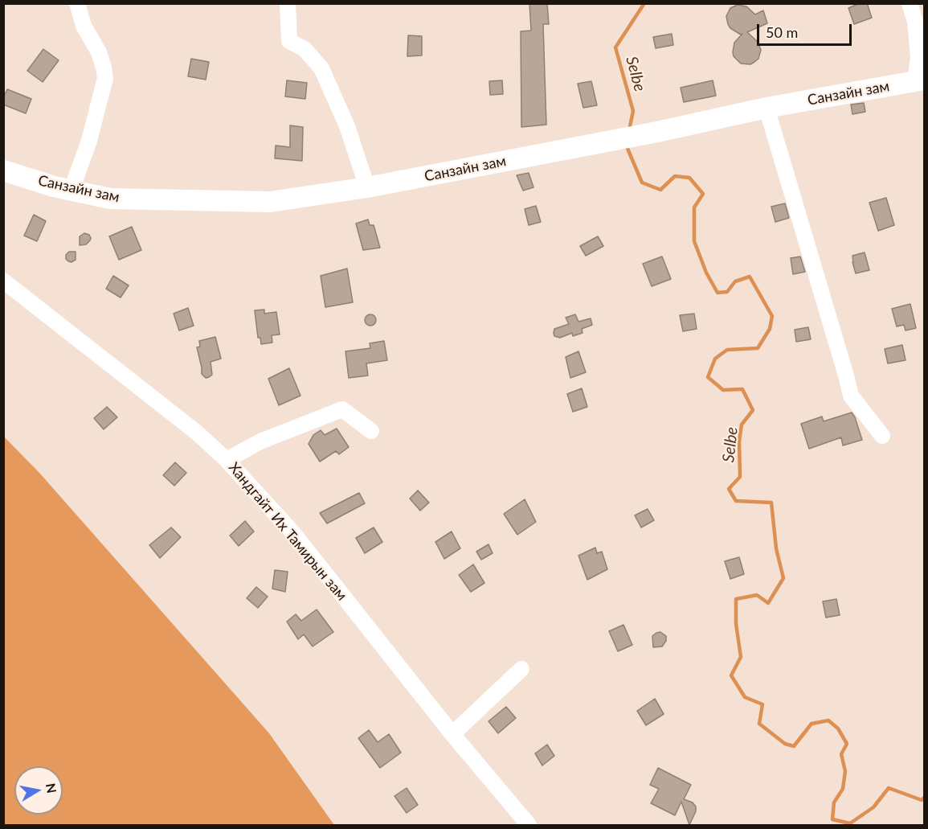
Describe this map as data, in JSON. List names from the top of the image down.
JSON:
{
  "streets": {
    "main road": ["Санзайн зам"],
    "street": ["Хандгайт Их Тамирын зам"]
  },
  "water": ["Selbe"],
  "scale_bar": "50 m",
  "north": "right"
}
